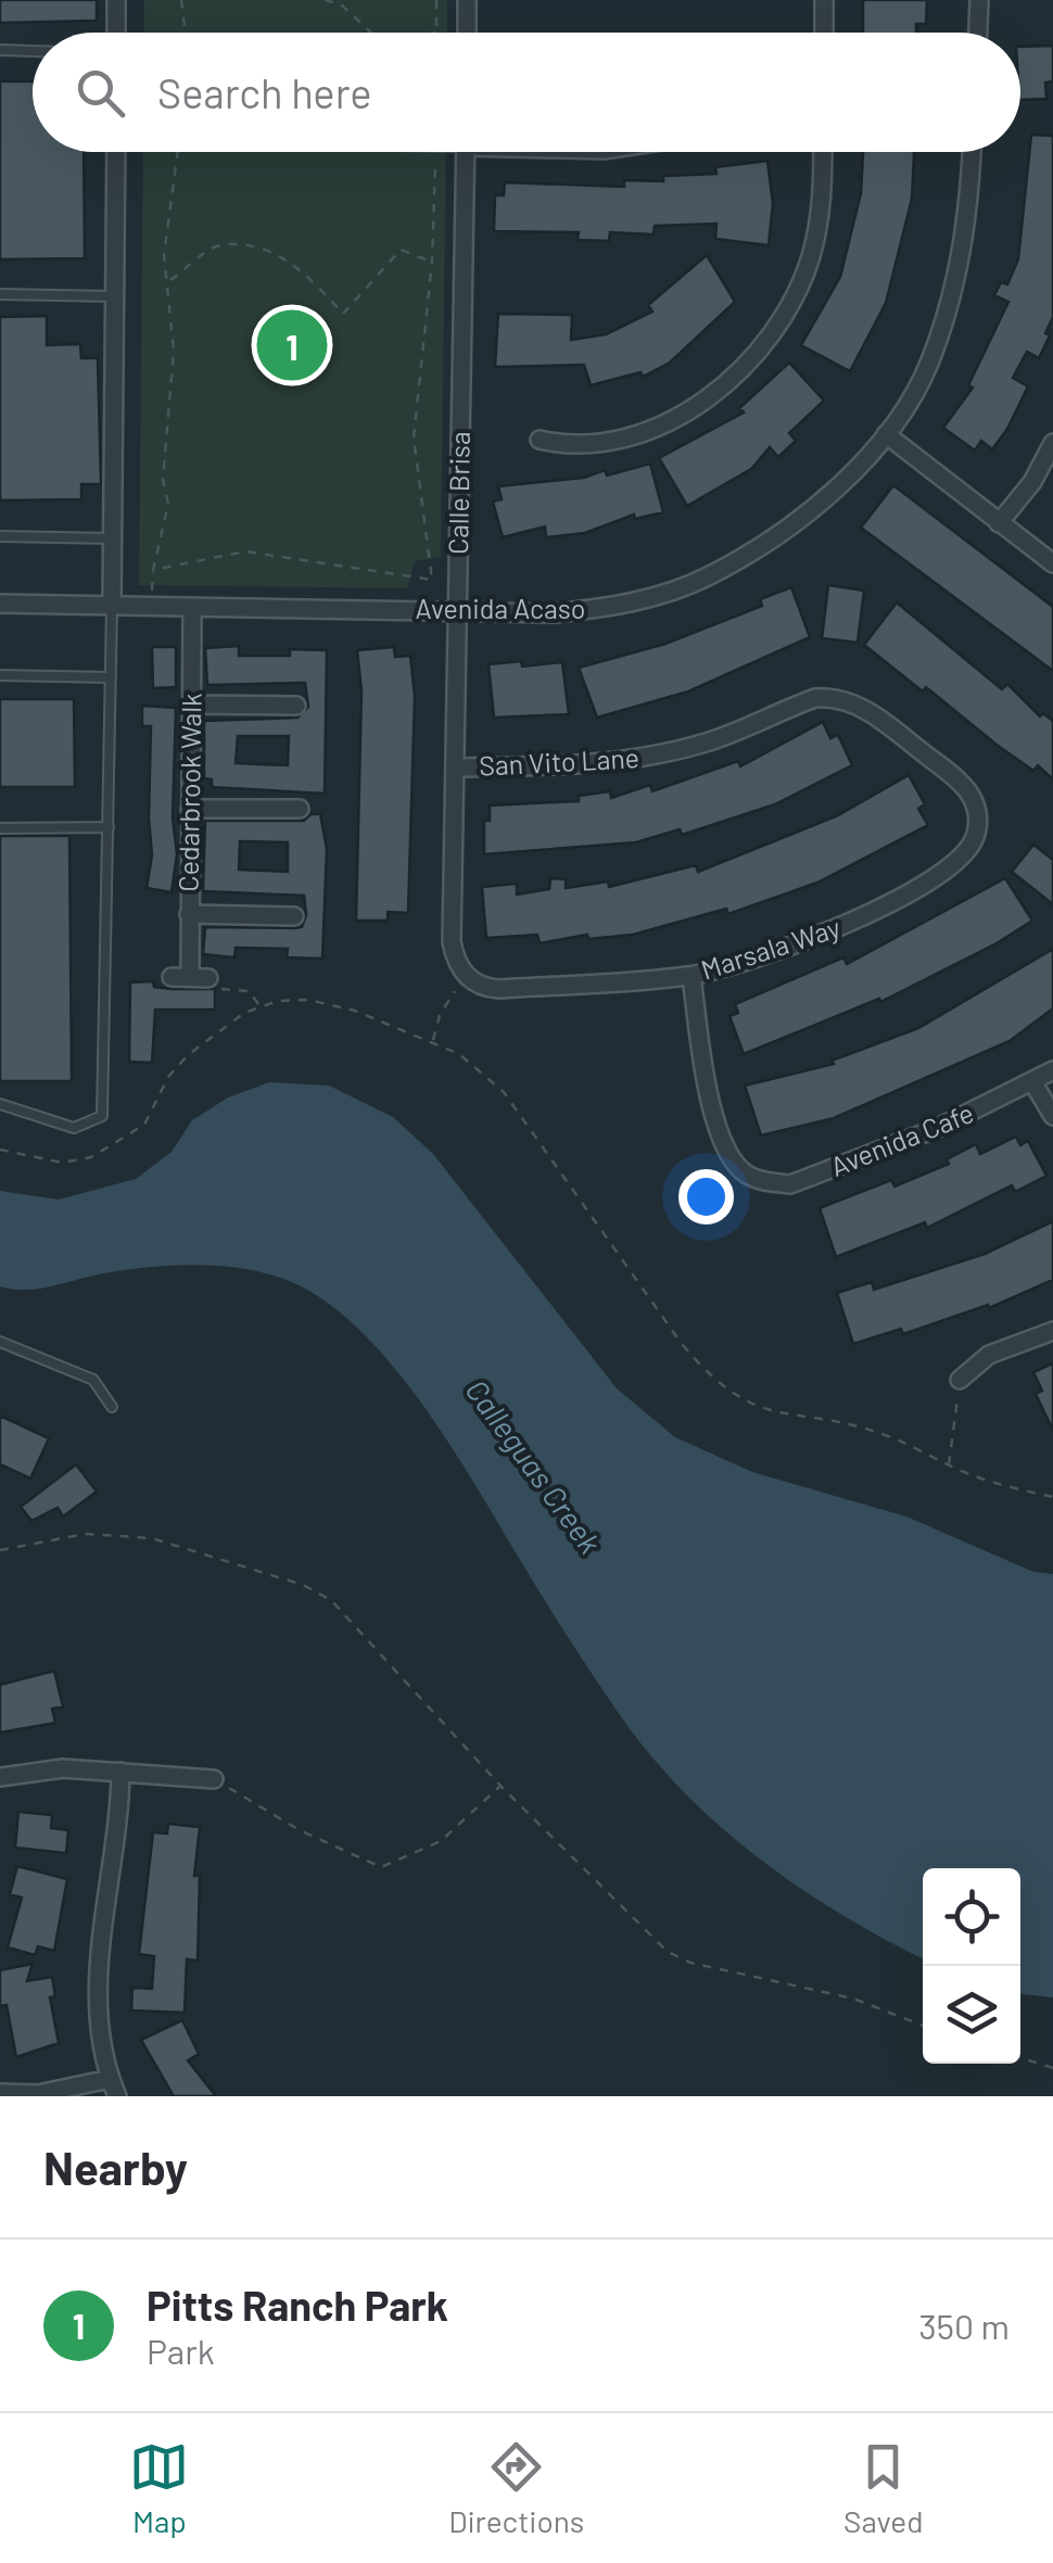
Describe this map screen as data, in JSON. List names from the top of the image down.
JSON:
{
  "streets": {
    "street": [
      "Calle Brisa",
      "Avenida Acaso",
      "San Vito Lane",
      "Cedarbrook Walk",
      "Marsala Way",
      "Avenida Cafe"
    ]
  },
  "crossings": [
    ["Calle Brisa", "Avenida Acaso"],
    ["Calle Brisa", "San Vito Lane"],
    ["Calle Brisa", "Marsala Way"],
    ["Avenida Acaso", "Cedarbrook Walk"],
    ["San Vito Lane", "Marsala Way"],
    ["Marsala Way", "Avenida Cafe"]
  ],
  "water": ["Calleguas Creek"],
  "page": {
    "search": "Search here",
    "pins": "1",
    "heading": "Nearby",
    "list": [
      {
        "mark": "1",
        "name": "Pitts Ranch Park",
        "note": "Park",
        "value": "350 m"
      }
    ],
    "nav": ["Map", "Directions", "Saved"]
  }
}
